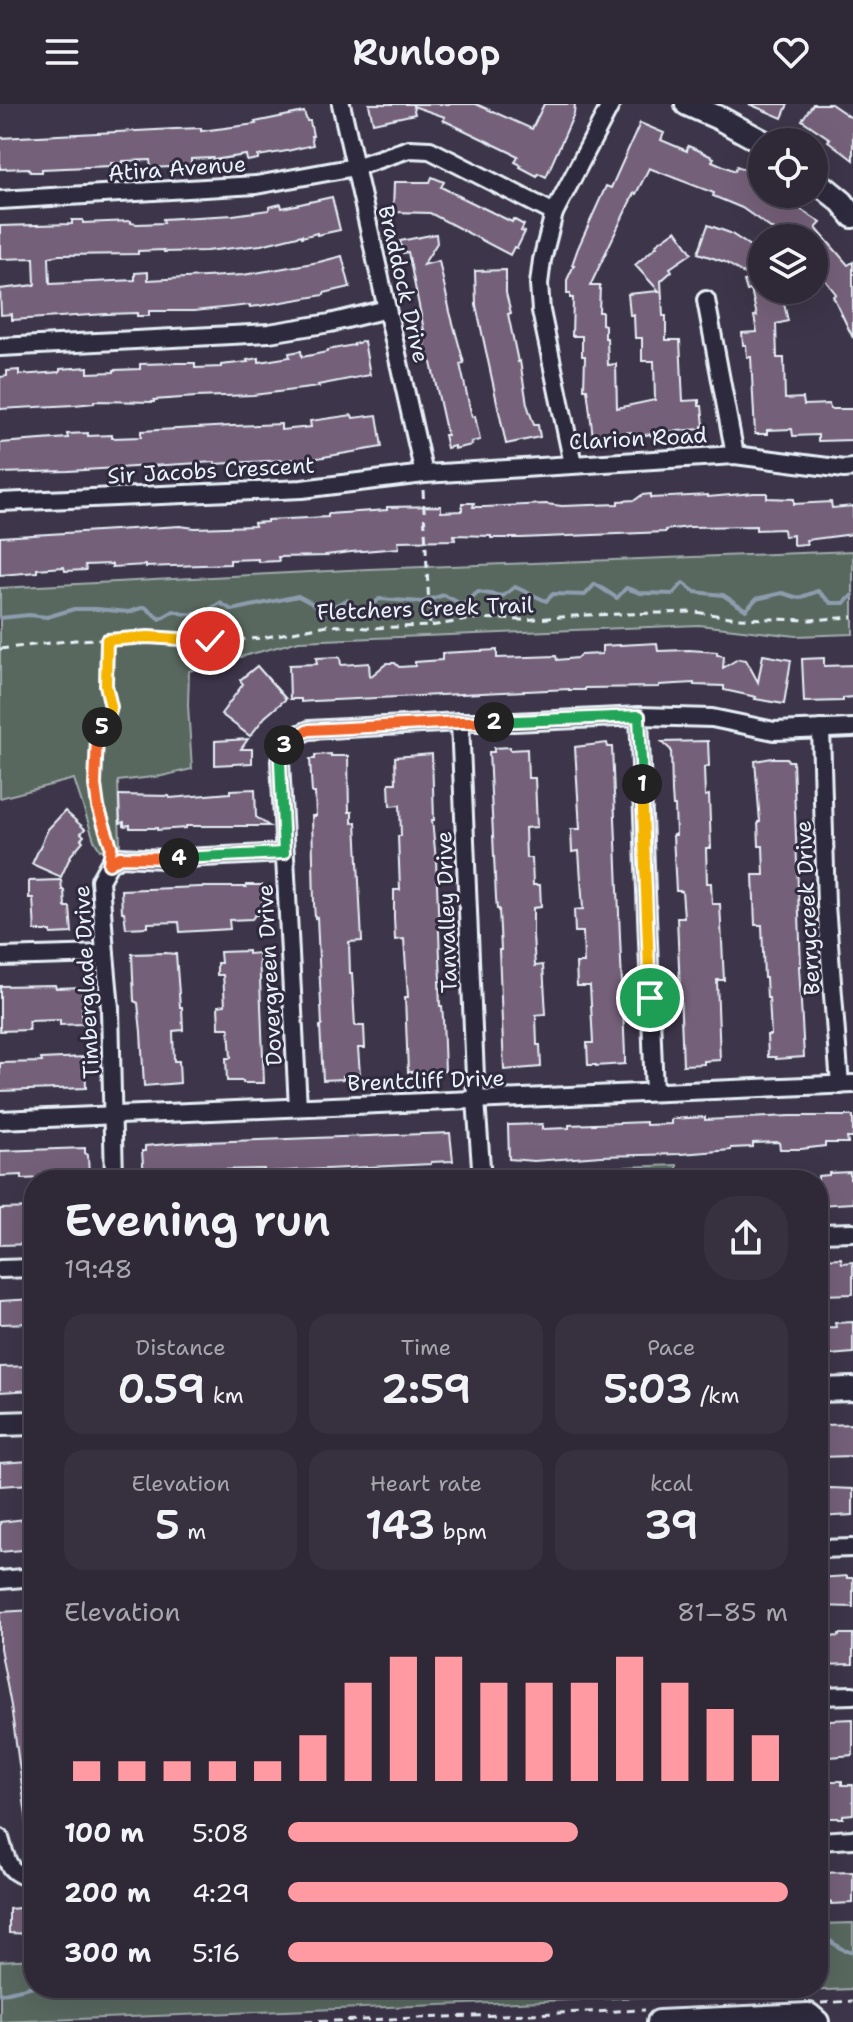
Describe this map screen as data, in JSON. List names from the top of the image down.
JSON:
{
  "streets": {
    "street": [
      "Atira Avenue",
      "Braddock Drive",
      "Clarion Road",
      "Sir Jacobs Crescent",
      "Berrycreek Drive",
      "Tanvalley Drive",
      "Dovergreen Drive",
      "Timberglade Drive",
      "Brentcliff Drive"
    ],
    "path": ["Fletchers Creek Trail"]
  },
  "crossings": [
    ["Atira Avenue", "Braddock Drive"],
    ["Braddock Drive", "Clarion Road"],
    ["Braddock Drive", "Sir Jacobs Crescent"],
    ["Clarion Road", "Sir Jacobs Crescent"],
    ["Berrycreek Drive", "Dovergreen Drive"],
    ["Berrycreek Drive", "Brentcliff Drive"],
    ["Tanvalley Drive", "Dovergreen Drive"],
    ["Tanvalley Drive", "Brentcliff Drive"],
    ["Dovergreen Drive", "Timberglade Drive"],
    ["Dovergreen Drive", "Brentcliff Drive"],
    ["Timberglade Drive", "Brentcliff Drive"]
  ],
  "page": {
    "header": "Runloop",
    "pins": [
      "2",
      "5",
      "3",
      "1",
      "4"
    ],
    "heading": ["Evening run", "19:48"],
    "stats": [
      ["Distance", "0.59 km"],
      ["Time", "2:59"],
      ["Pace", "5:03 /km"],
      ["Elevation", "5 m"],
      ["Heart rate", "143 bpm"],
      ["kcal", "39"]
    ],
    "chart": ["Elevation", "81–85 m"],
    "list": [
      {
        "name": "100 m",
        "note": "5:08"
      },
      {
        "name": "200 m",
        "note": "4:29"
      },
      {
        "name": "300 m",
        "note": "5:16"
      }
    ]
  }
}
